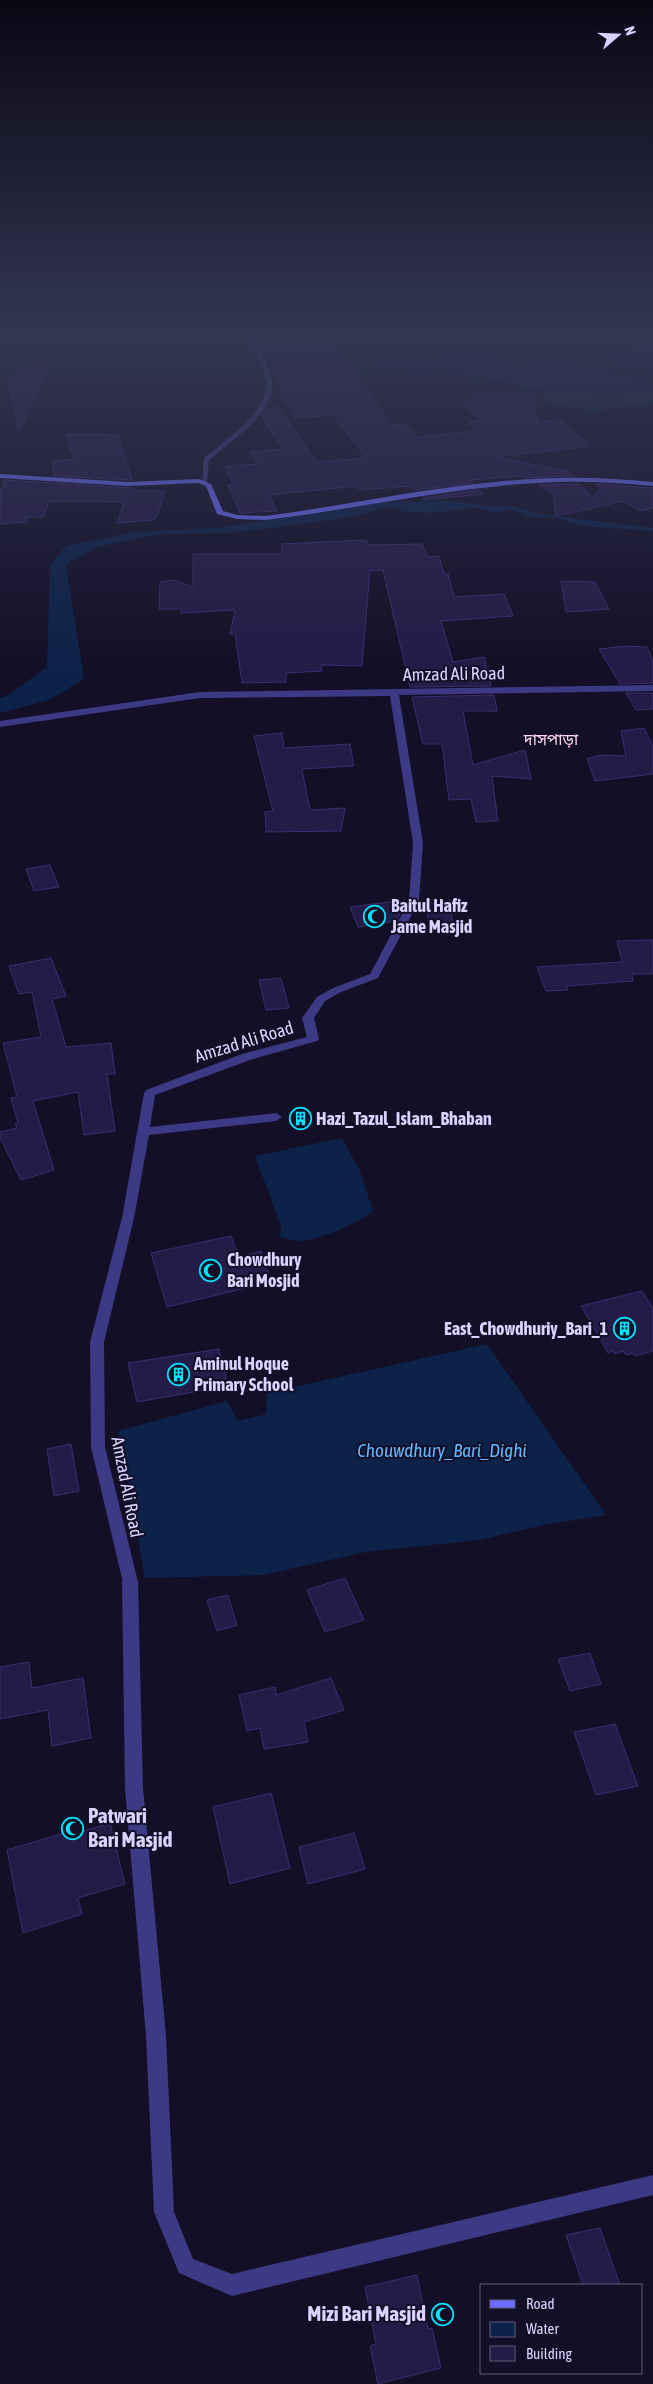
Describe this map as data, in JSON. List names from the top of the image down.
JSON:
{
  "streets": {
    "street": ["Amzad Ali Road"]
  },
  "districts": ["দাসপাড়া"],
  "water": ["Chouwdhury_Bari_Dighi"],
  "places": {
    "mosque": [
      "Baitul Hafiz Jame Masjid",
      "Chowdhury Bari Mosjid",
      "Patwari Bari Masjid",
      "Mizi Bari Masjid"
    ],
    "building": ["Hazi_Tazul_Islam_Bhaban", "East_Chowdhuriy_Bari_1", "Aminul Hoque Primary School"]
  },
  "legend": ["Road", "Water", "Building"],
  "north": "right"
}
